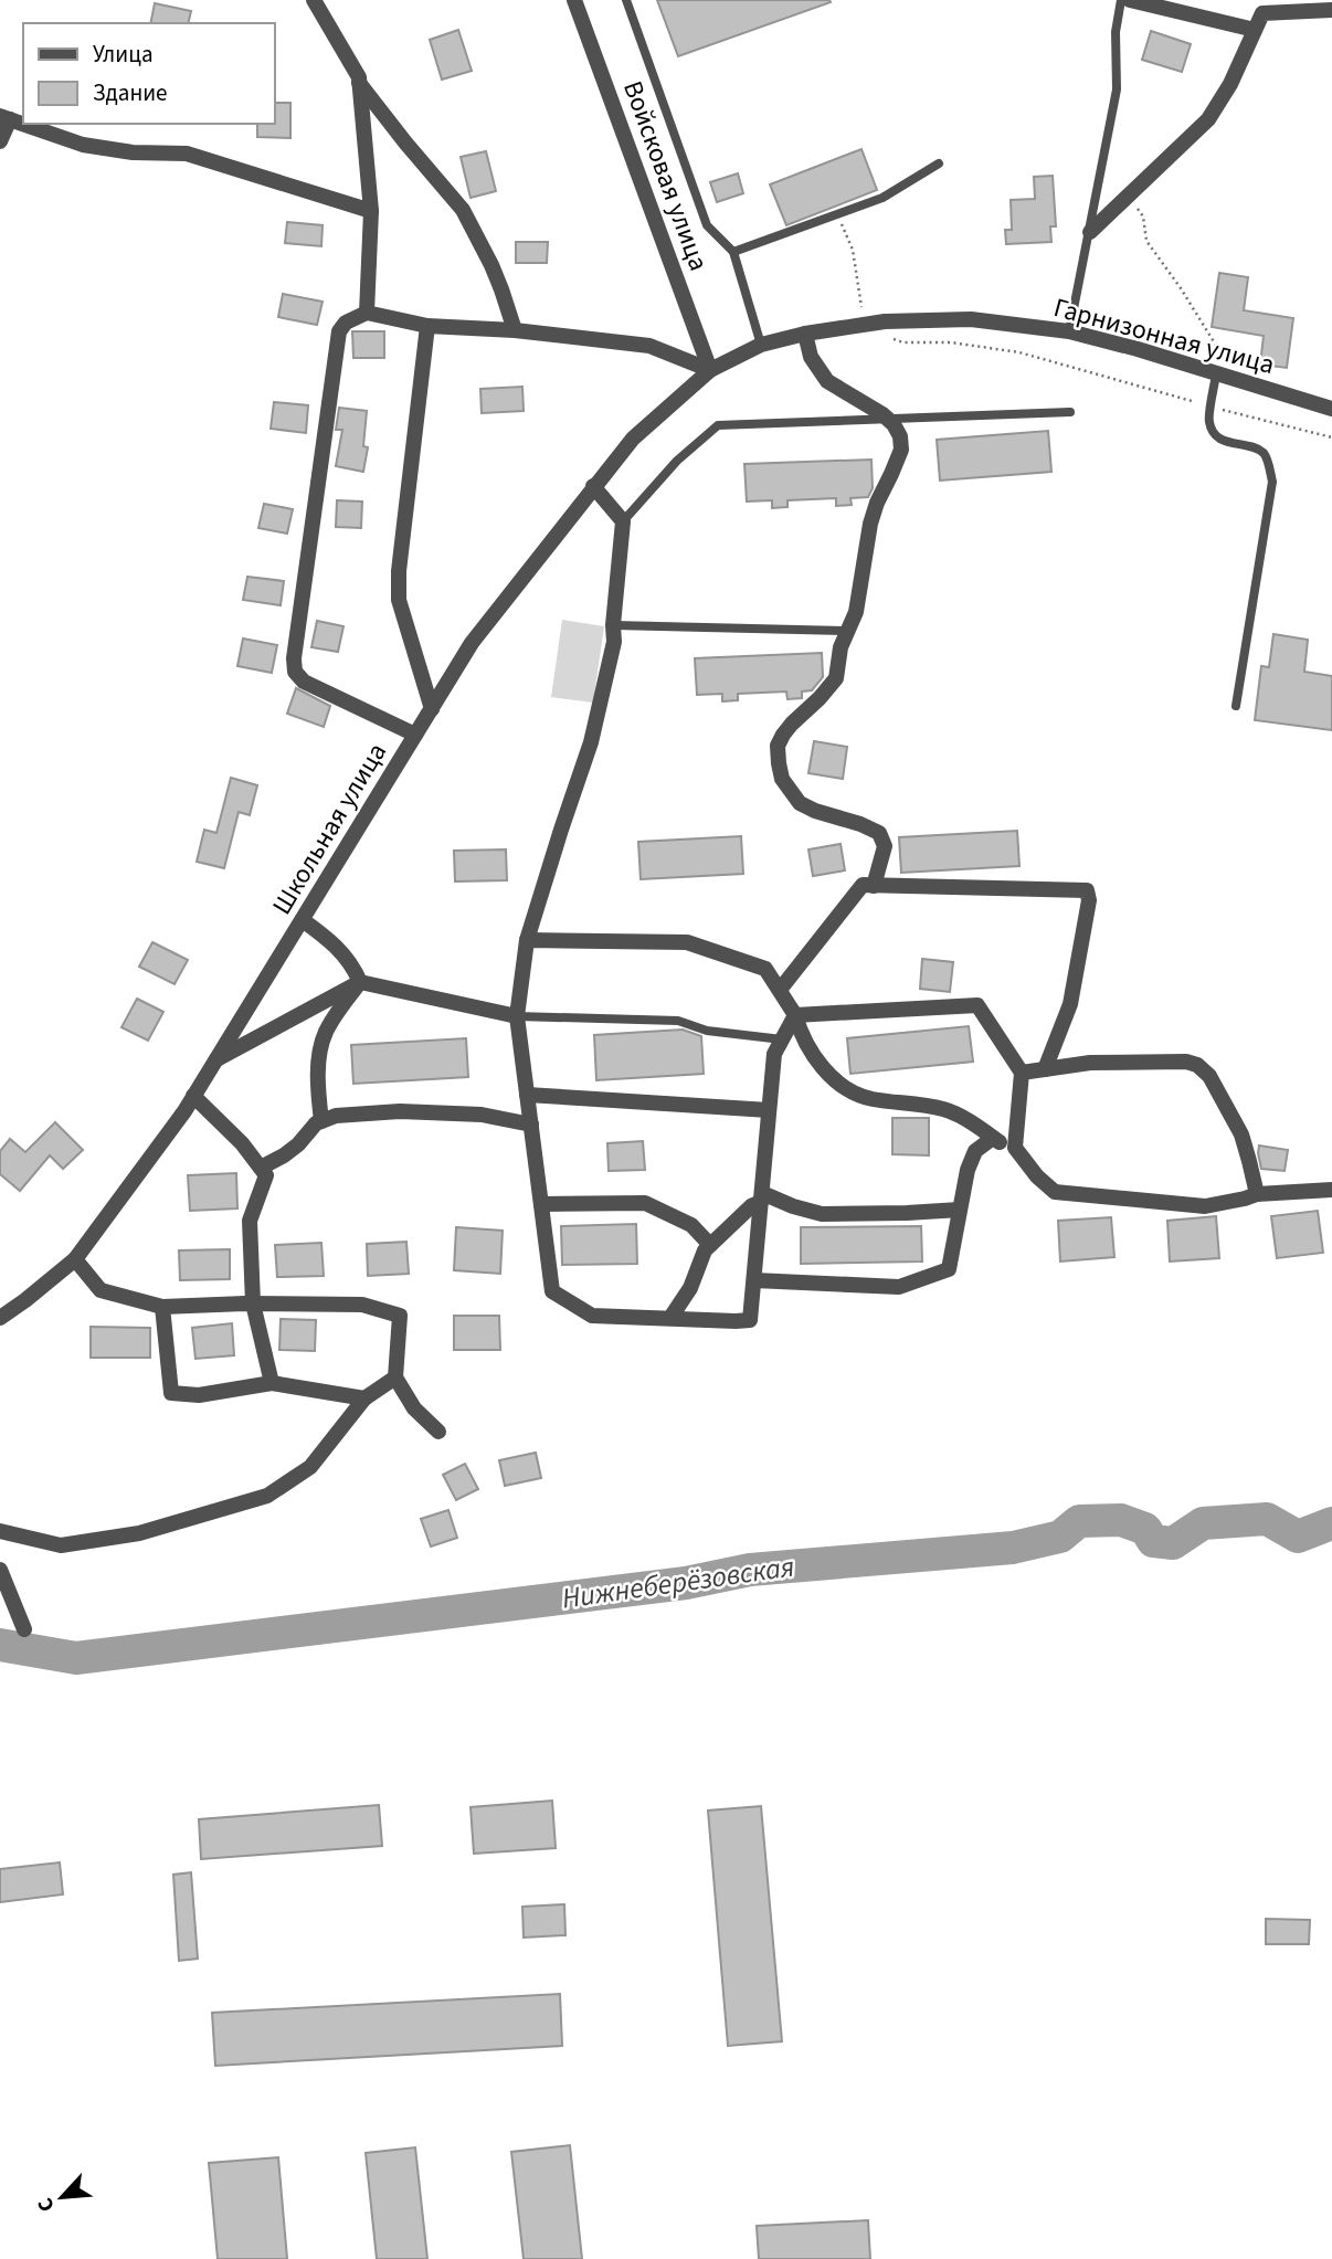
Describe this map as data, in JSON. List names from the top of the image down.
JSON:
{
  "streets": {
    "street": ["Войсковая улица", "Гарнизонная улица", "Школьная улица"]
  },
  "crossings": [
    ["Войсковая улица", "Гарнизонная улица"],
    ["Войсковая улица", "Школьная улица"],
    ["Гарнизонная улица", "Школьная улица"]
  ],
  "water": ["Нижнеберёзовская"],
  "legend": ["Улица", "Здание"],
  "north": "bottom left"
}
